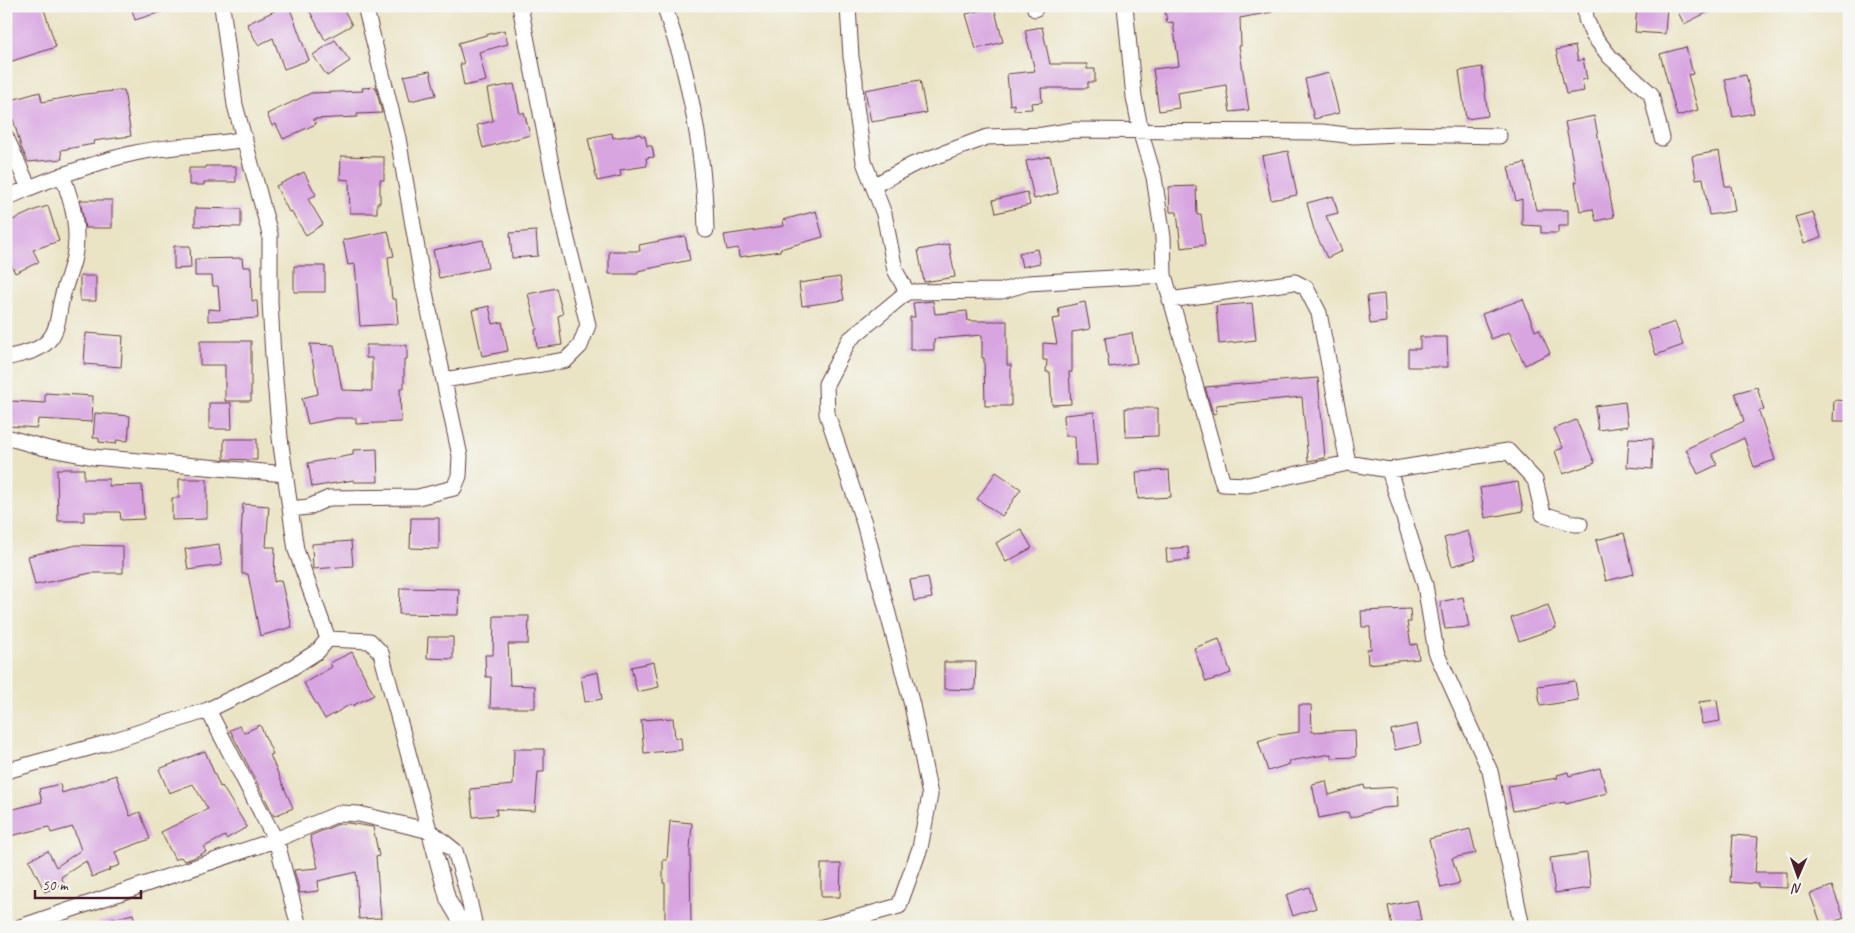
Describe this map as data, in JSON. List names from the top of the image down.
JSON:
{
  "scale_bar": "50 m",
  "north": "bottom"
}
